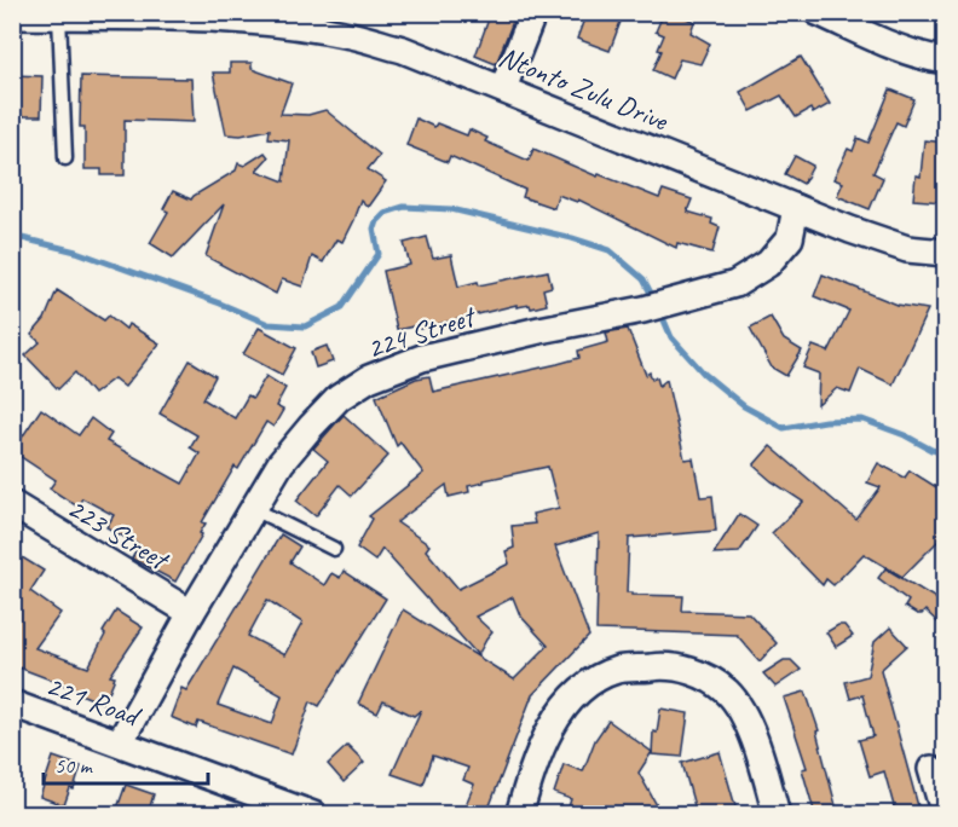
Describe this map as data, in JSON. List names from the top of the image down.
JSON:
{
  "streets": {
    "street": [
      "Ntonto Zulu Drive",
      "224 Street",
      "223 Street",
      "221 Road"
    ]
  },
  "crossings": [
    ["Ntonto Zulu Drive", "224 Street"],
    ["224 Street", "223 Street"],
    ["224 Street", "221 Road"]
  ],
  "scale_bar": "50 m"
}
